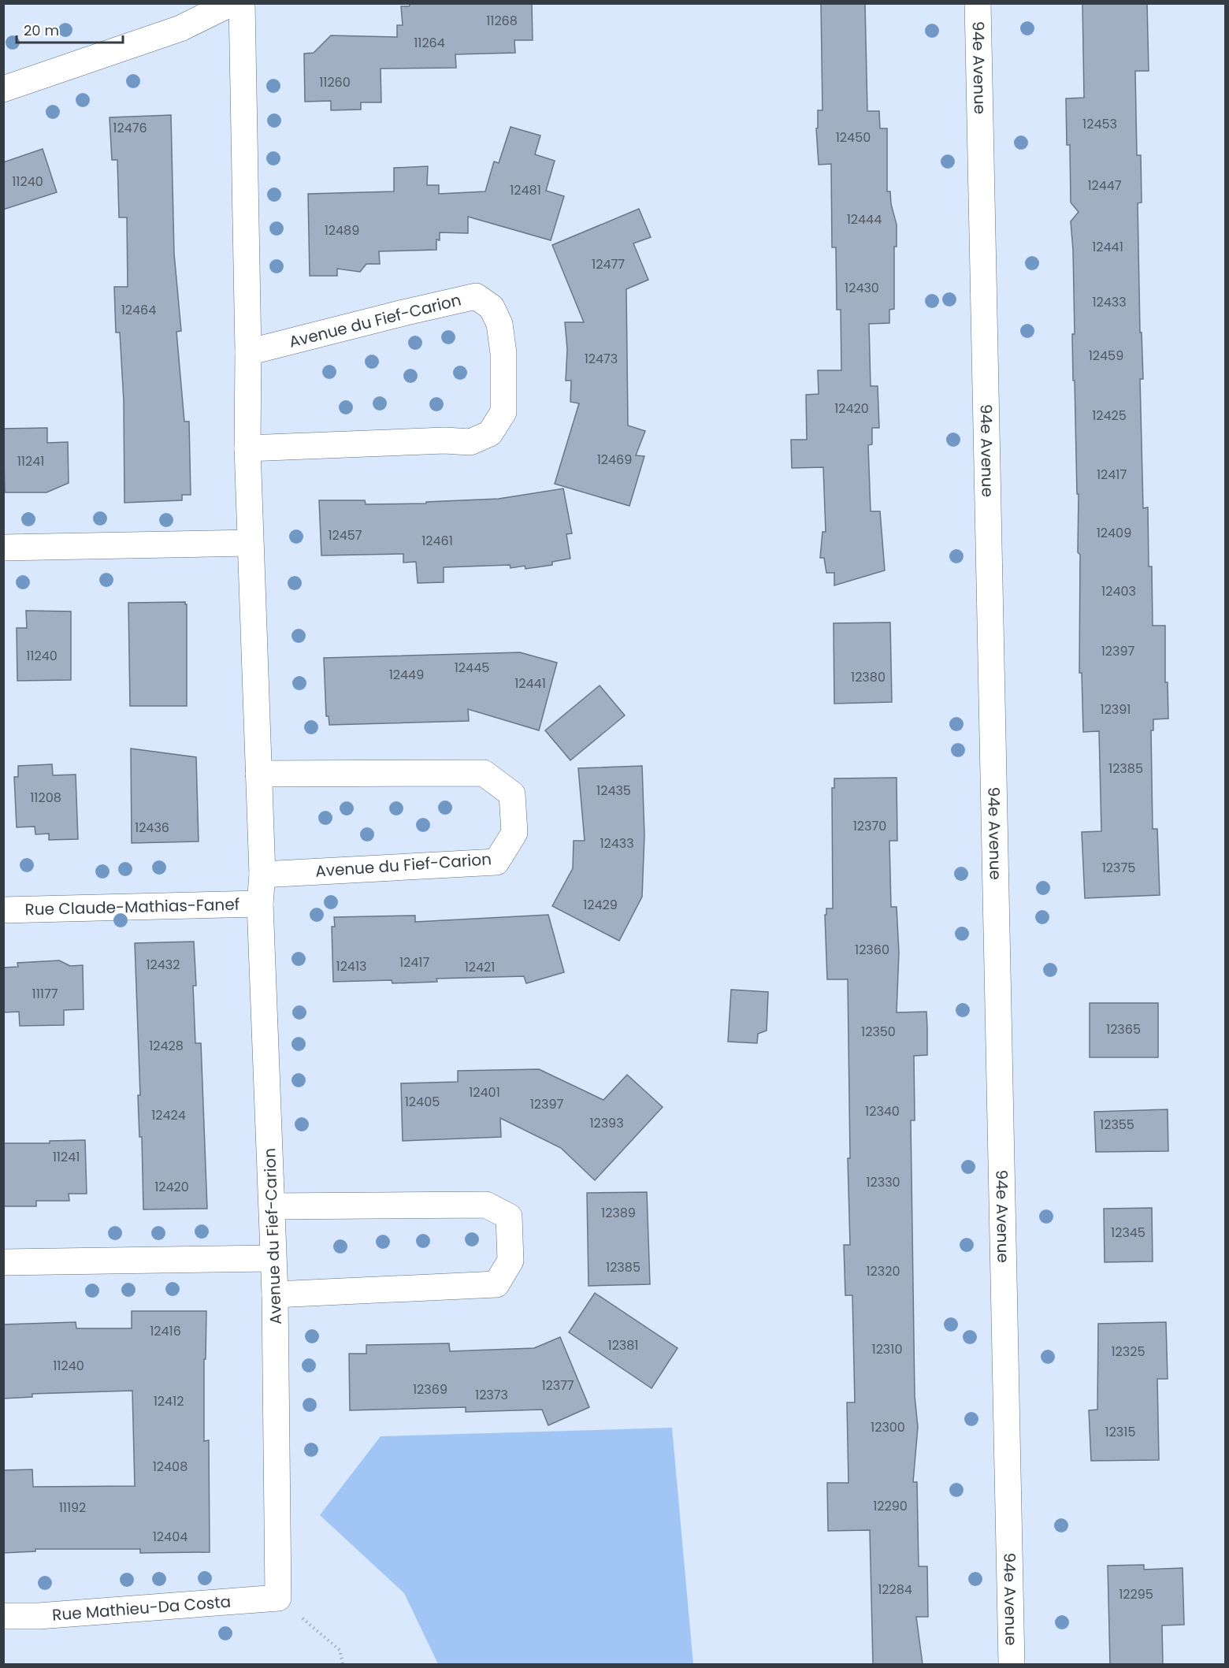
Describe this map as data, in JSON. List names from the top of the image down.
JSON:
{
  "streets": {
    "street": [
      "94e Avenue",
      "Avenue du Fief-Carion",
      "Rue Claude-Mathias-Fanef",
      "Rue Mathieu-Da Costa"
    ]
  },
  "crossings": [
    ["Avenue du Fief-Carion", "Rue Claude-Mathias-Fanef"],
    ["Avenue du Fief-Carion", "Rue Mathieu-Da Costa"]
  ],
  "house_numbers": [
    "11268",
    "11264",
    "11260",
    "12453",
    "12476",
    "12450",
    "11240",
    "12447",
    "12481",
    "12444",
    "12489",
    "12441",
    "12477",
    "12430",
    "12433",
    "12464",
    "12459",
    "12473",
    "12420",
    "12425",
    "12469",
    "11241",
    "12417",
    "12409",
    "12457",
    "12461",
    "12403",
    "12397",
    "11240",
    "12445",
    "12449",
    "12380",
    "12441",
    "12391",
    "12385",
    "12435",
    "11208",
    "12370",
    "12436",
    "12433",
    "12375",
    "12429",
    "12360",
    "12417",
    "12432",
    "12413",
    "12421",
    "11177",
    "12365",
    "12350",
    "12428",
    "12401",
    "12405",
    "12397",
    "12340",
    "12424",
    "12393",
    "12355",
    "11241",
    "12330",
    "12420",
    "12389",
    "12345",
    "12385",
    "12320",
    "12416",
    "12381",
    "12310",
    "12325",
    "11240",
    "12377",
    "12369",
    "12373",
    "12412",
    "12300",
    "12315",
    "12408",
    "12290",
    "11192",
    "12404",
    "12284",
    "12295"
  ],
  "scale_bar": "20 m"
}
